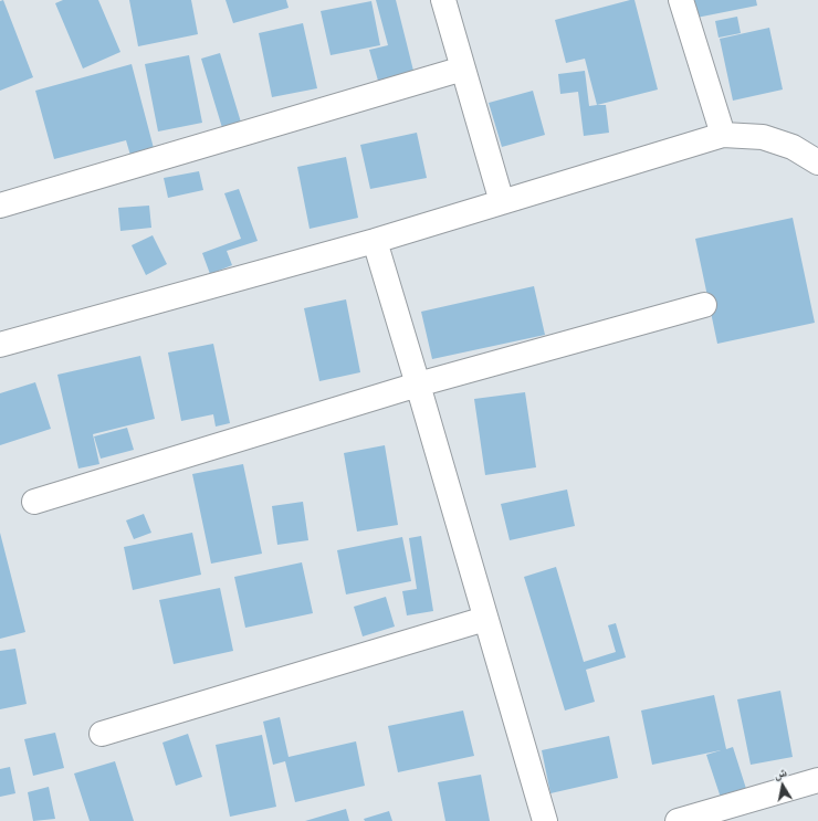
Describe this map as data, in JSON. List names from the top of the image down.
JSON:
{
  "north": "top"
}
